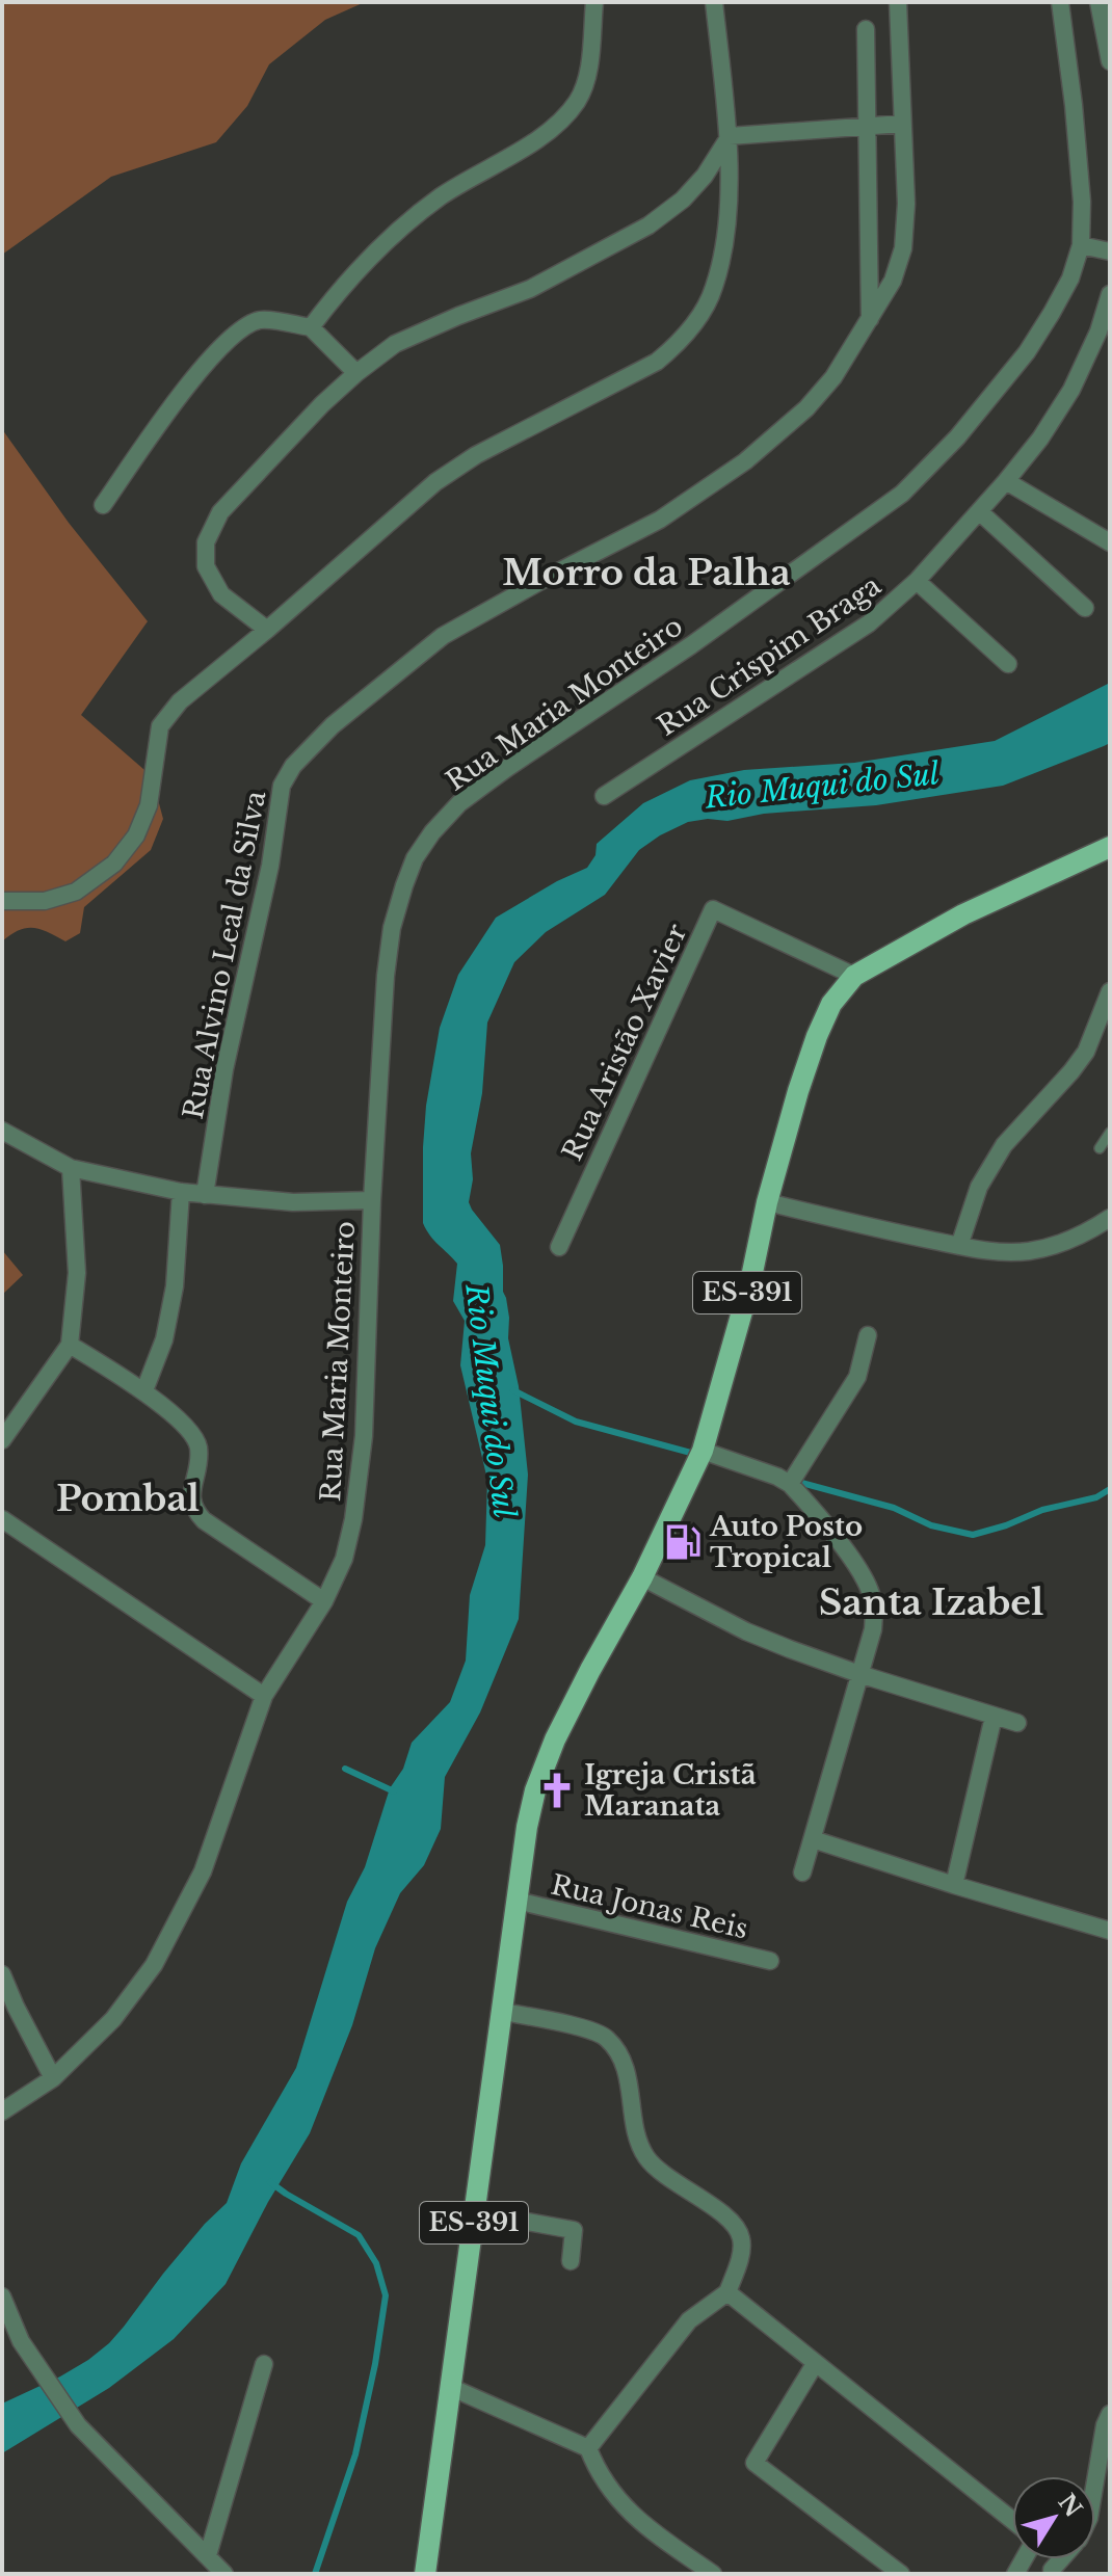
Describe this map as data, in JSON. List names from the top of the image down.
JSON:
{
  "streets": {
    "main road": ["ES-391"],
    "street": [
      "Rua Crispim Braga",
      "Rua Maria Monteiro",
      "Rua Alvino Leal da Silva",
      "Rua Aristão Xavier",
      "Rua Jonas Reis"
    ]
  },
  "crossings": [
    ["Rua Aristão Xavier", "ES-391"],
    ["ES-391", "Rua Jonas Reis"]
  ],
  "districts": ["Morro da Palha", "Pombal", "Santa Izabel"],
  "water": ["Rio Muqui do Sul"],
  "places": {
    "fuel station": ["Auto Posto Tropical"],
    "church": ["Igreja Cristã Maranata"]
  },
  "north": "top right"
}
